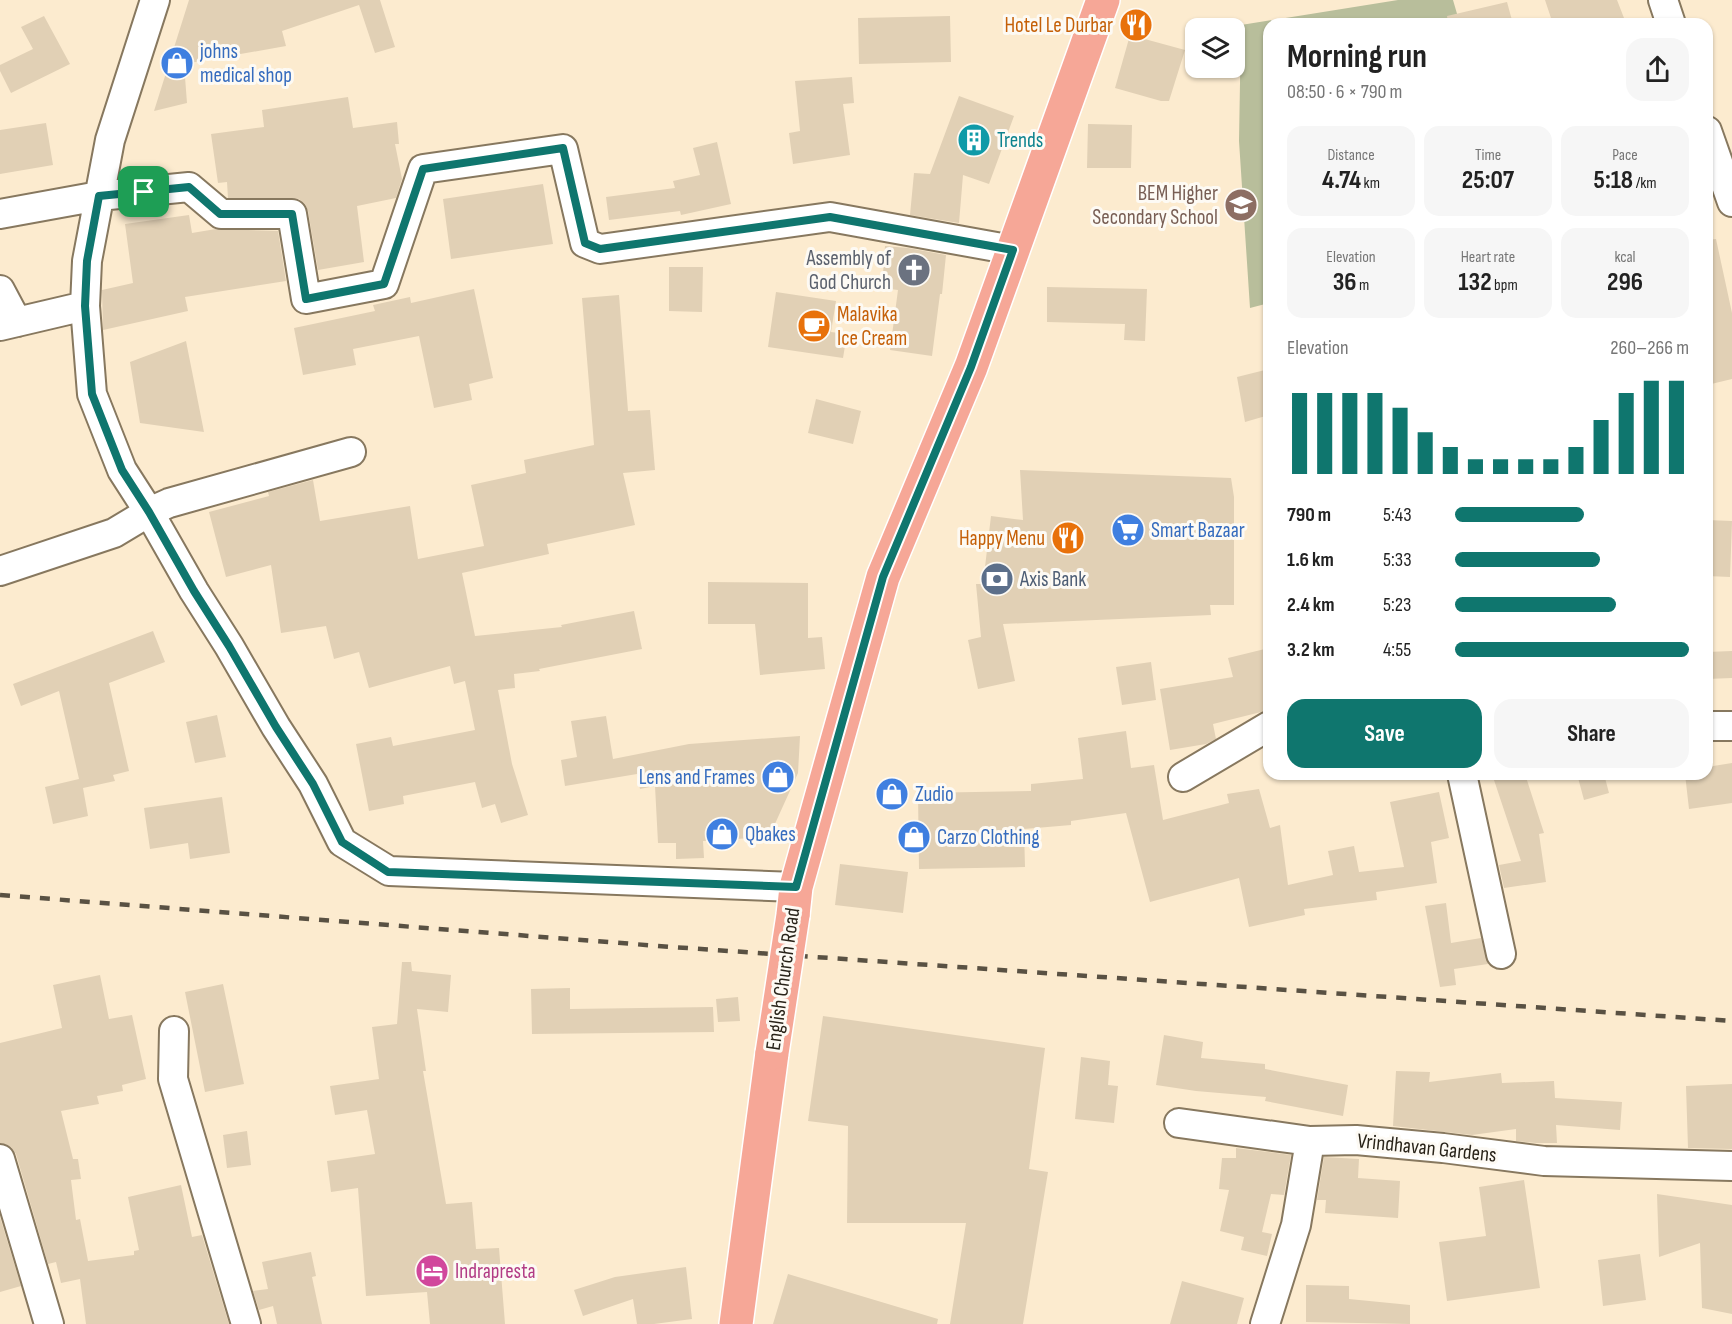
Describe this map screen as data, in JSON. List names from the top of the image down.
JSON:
{
  "streets": {
    "main road": ["English Church Road"],
    "street": ["Vrindhavan Gardens"]
  },
  "places": {
    "restaurant": ["Hotel Le Durbar", "Happy Menu"],
    "shop": [
      "johns medical shop",
      "Lens and Frames",
      "Zudio",
      "Qbakes",
      "Carzo Clothing"
    ],
    "building": ["Trends"],
    "school or university": ["BEM Higher Secondary School"],
    "church": ["Assembly of God Church"],
    "cafe": ["Malavika Ice Cream"],
    "supermarket": ["Smart Bazaar"],
    "bank": ["Axis Bank"],
    "hotel": ["Indrapresta"]
  },
  "page": {
    "heading": ["Morning run", "08:50 · 6 × 790 m"],
    "stats": [
      ["Distance", "4.74 km"],
      ["Time", "25:07"],
      ["Pace", "5:18 /km"],
      ["Elevation", "36 m"],
      ["Heart rate", "132 bpm"],
      ["kcal", "296"]
    ],
    "chart": ["Elevation", "260–266 m"],
    "list": [
      {
        "name": "790 m",
        "note": "5:43"
      },
      {
        "name": "1.6 km",
        "note": "5:33"
      },
      {
        "name": "2.4 km",
        "note": "5:23"
      },
      {
        "name": "3.2 km",
        "note": "4:55"
      }
    ],
    "buttons": ["Save", "Share"]
  }
}
